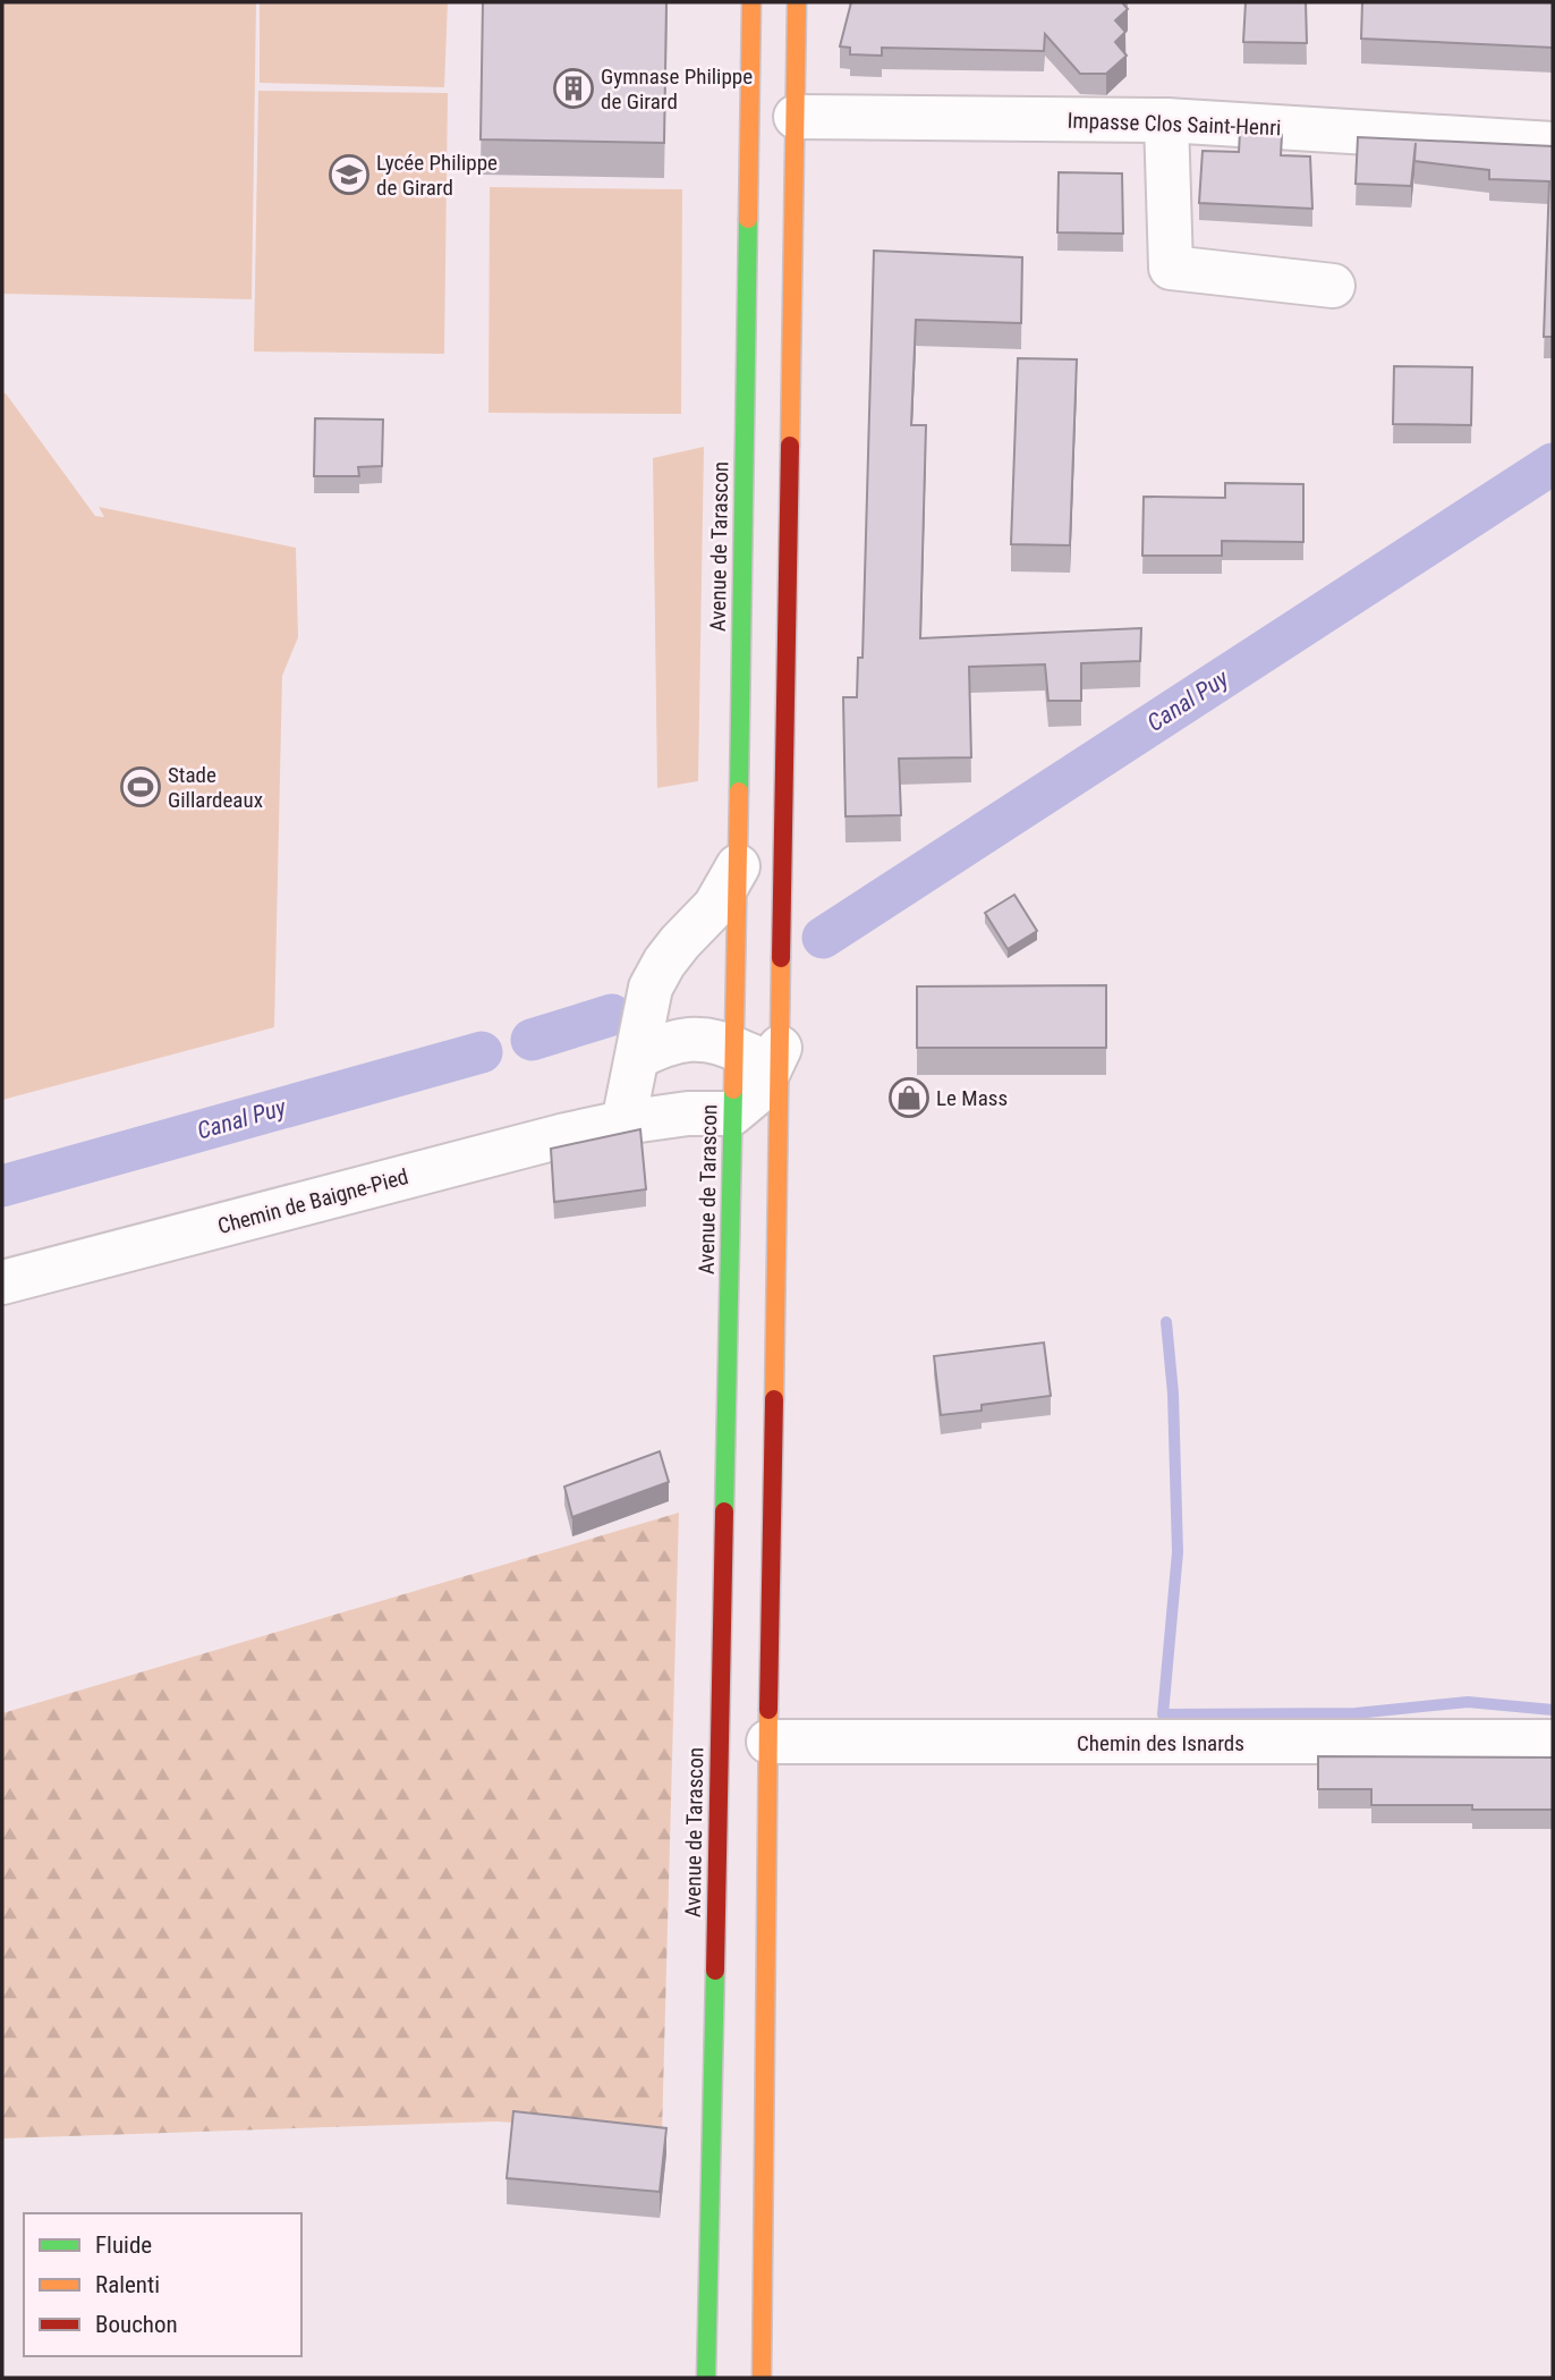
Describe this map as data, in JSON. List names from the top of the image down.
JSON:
{
  "streets": {
    "main road": ["Avenue de Tarascon"],
    "street": ["Impasse Clos Saint-Henri", "Chemin de Baigne-Pied", "Chemin des Isnards"]
  },
  "crossings": [
    ["Avenue de Tarascon", "Chemin de Baigne-Pied"]
  ],
  "water": ["Canal Puy"],
  "places": {
    "building": ["Gymnase Philippe de Girard"],
    "school or university": ["Lycée Philippe de Girard"],
    "sports": ["Stade Gillardeaux"],
    "shop": ["Le Mass"]
  },
  "legend": ["Fluide", "Ralenti", "Bouchon"]
}
